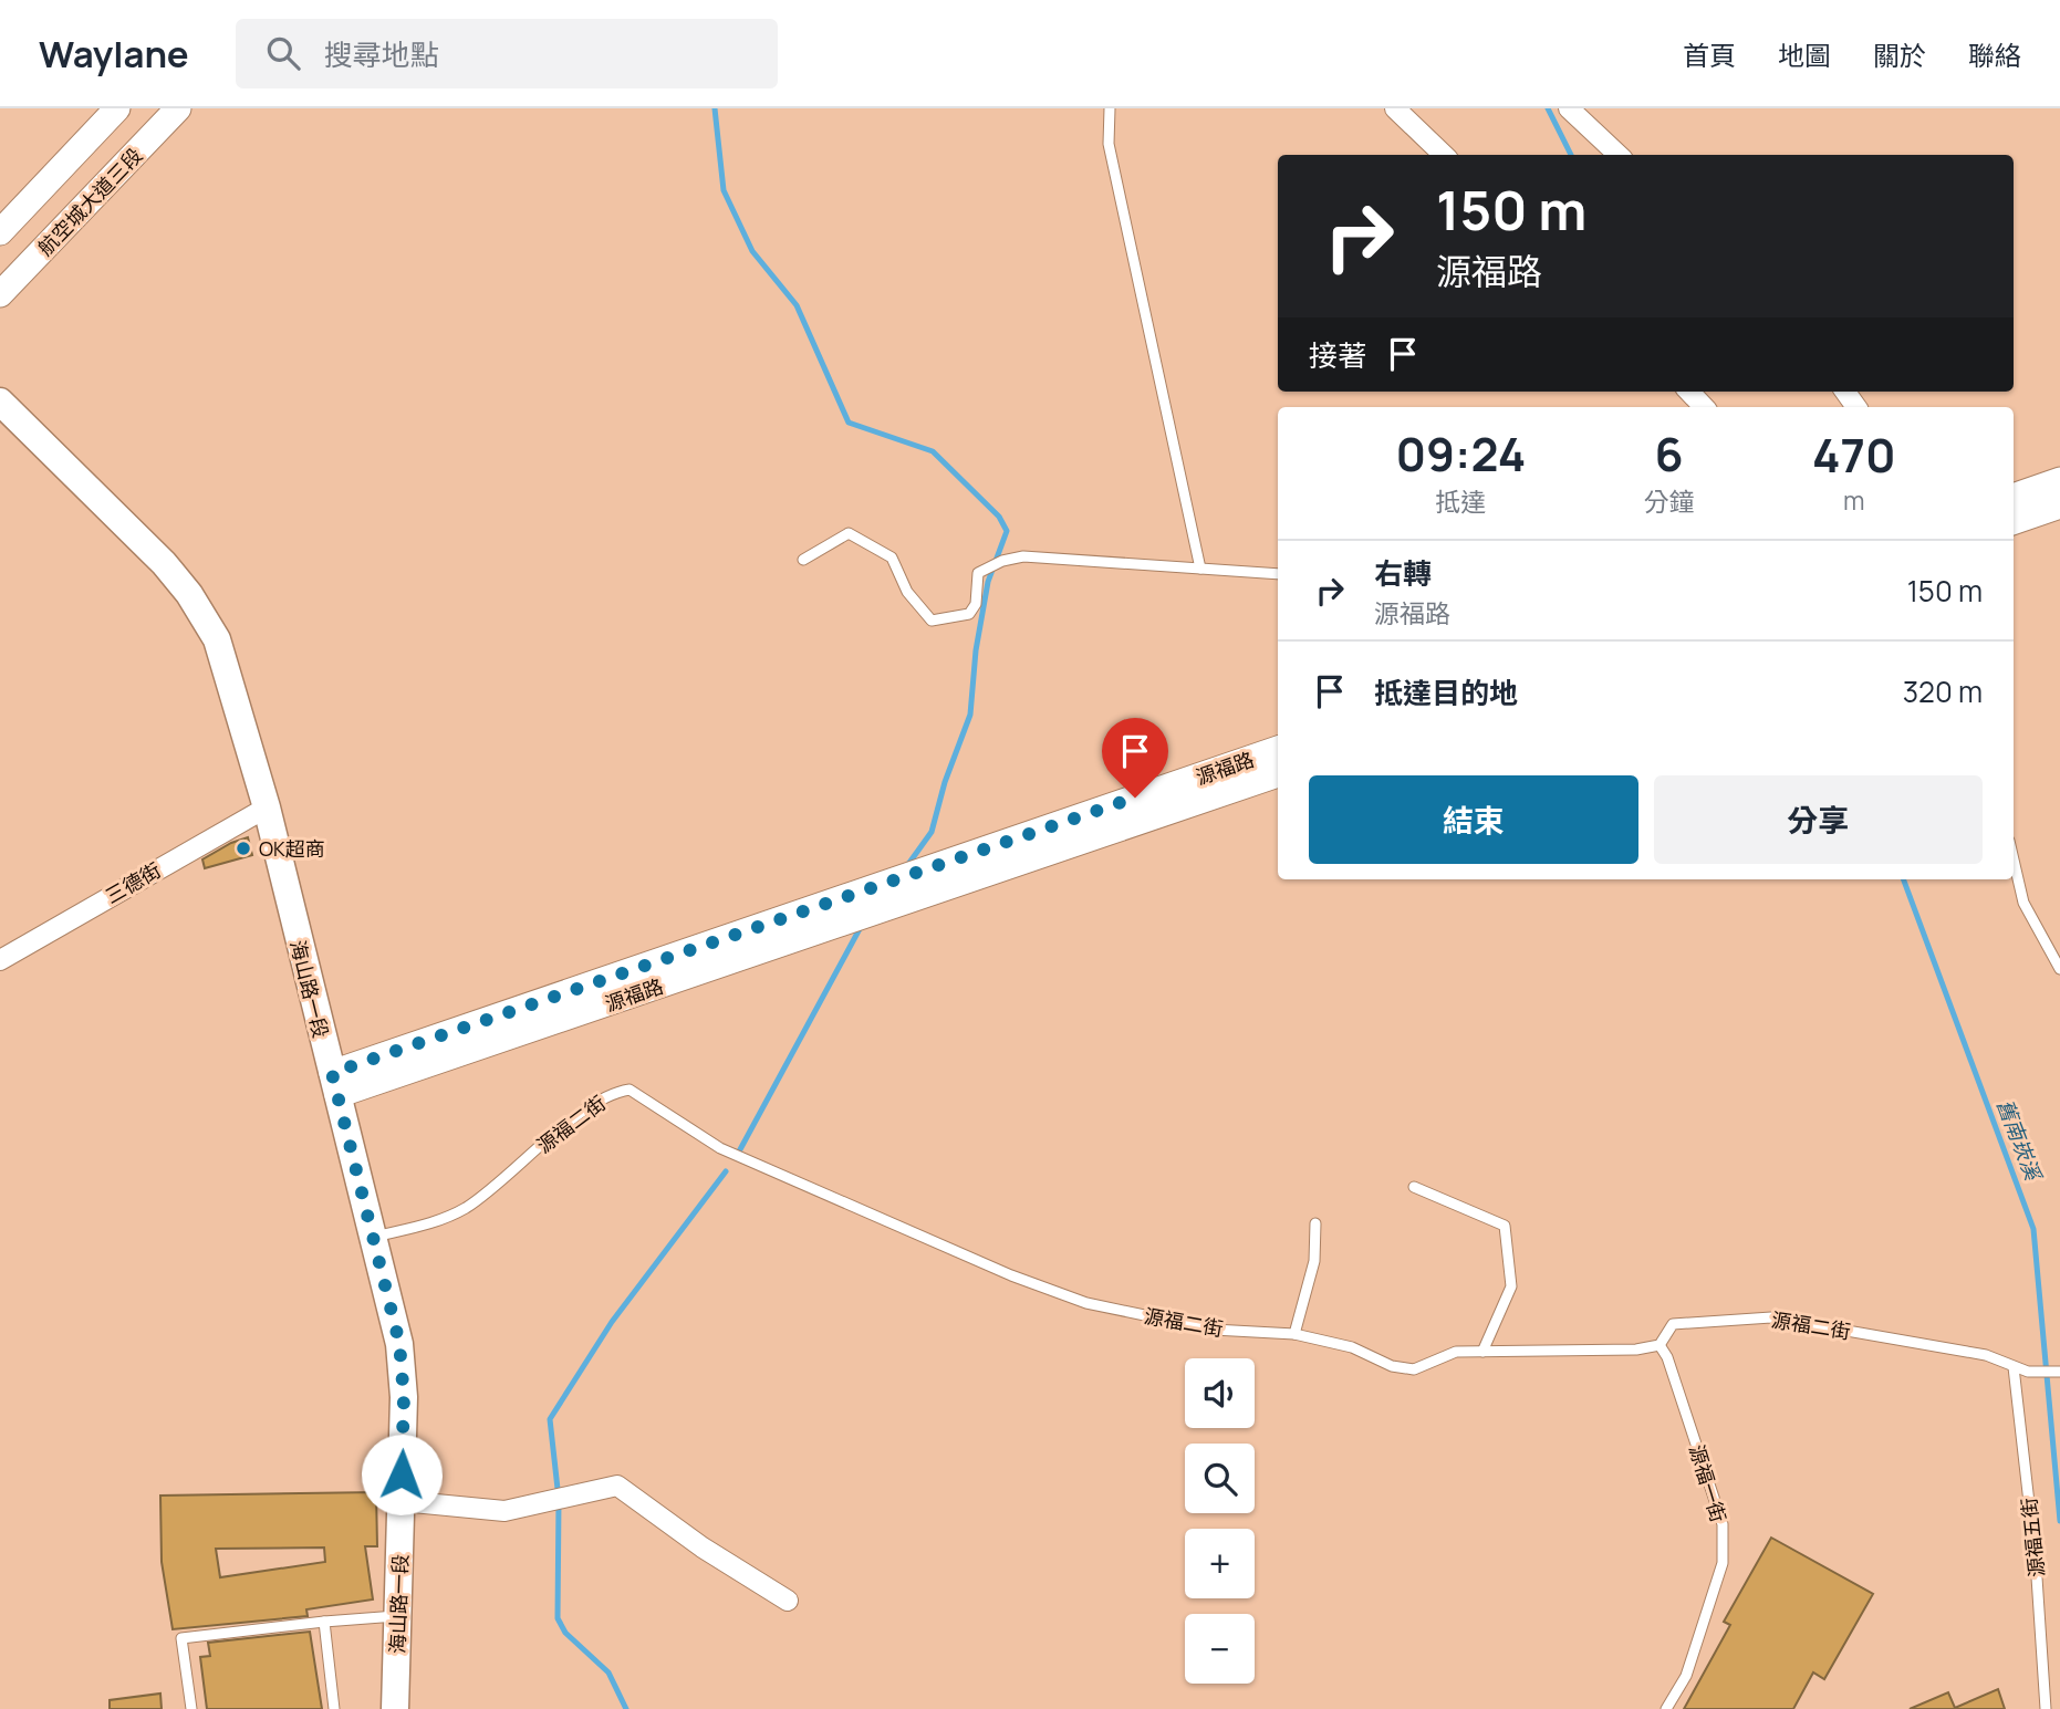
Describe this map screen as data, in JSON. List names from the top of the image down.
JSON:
{
  "streets": {
    "main road": ["海山路一段"],
    "street": ["航空城大道三段", "源福路", "三德街"],
    "lane": ["源福二街", "源福一街", "源福五街"]
  },
  "crossings": [
    ["源福路", "海山路一段"],
    ["三德街", "海山路一段"],
    ["海山路一段", "源福二街"],
    ["源福二街", "源福一街"],
    ["源福二街", "源福五街"]
  ],
  "water": ["舊南崁溪"],
  "places": ["OK超商"],
  "page": {
    "header": "Waylane",
    "search": "搜尋地點",
    "nav": [
      "首頁",
      "地圖",
      "關於",
      "聯絡"
    ],
    "turn": ["150 m", "源福路"],
    "then": "接著",
    "eta": [
      "09:24",
      "抵達",
      "6",
      "分鐘",
      "470",
      "m"
    ],
    "list": [
      {
        "name": "右轉",
        "note": "源福路",
        "value": "150 m"
      },
      {
        "name": "抵達目的地",
        "value": "320 m"
      }
    ],
    "buttons": ["結束", "分享"],
    "map_buttons": ["+", "−"]
  }
}
